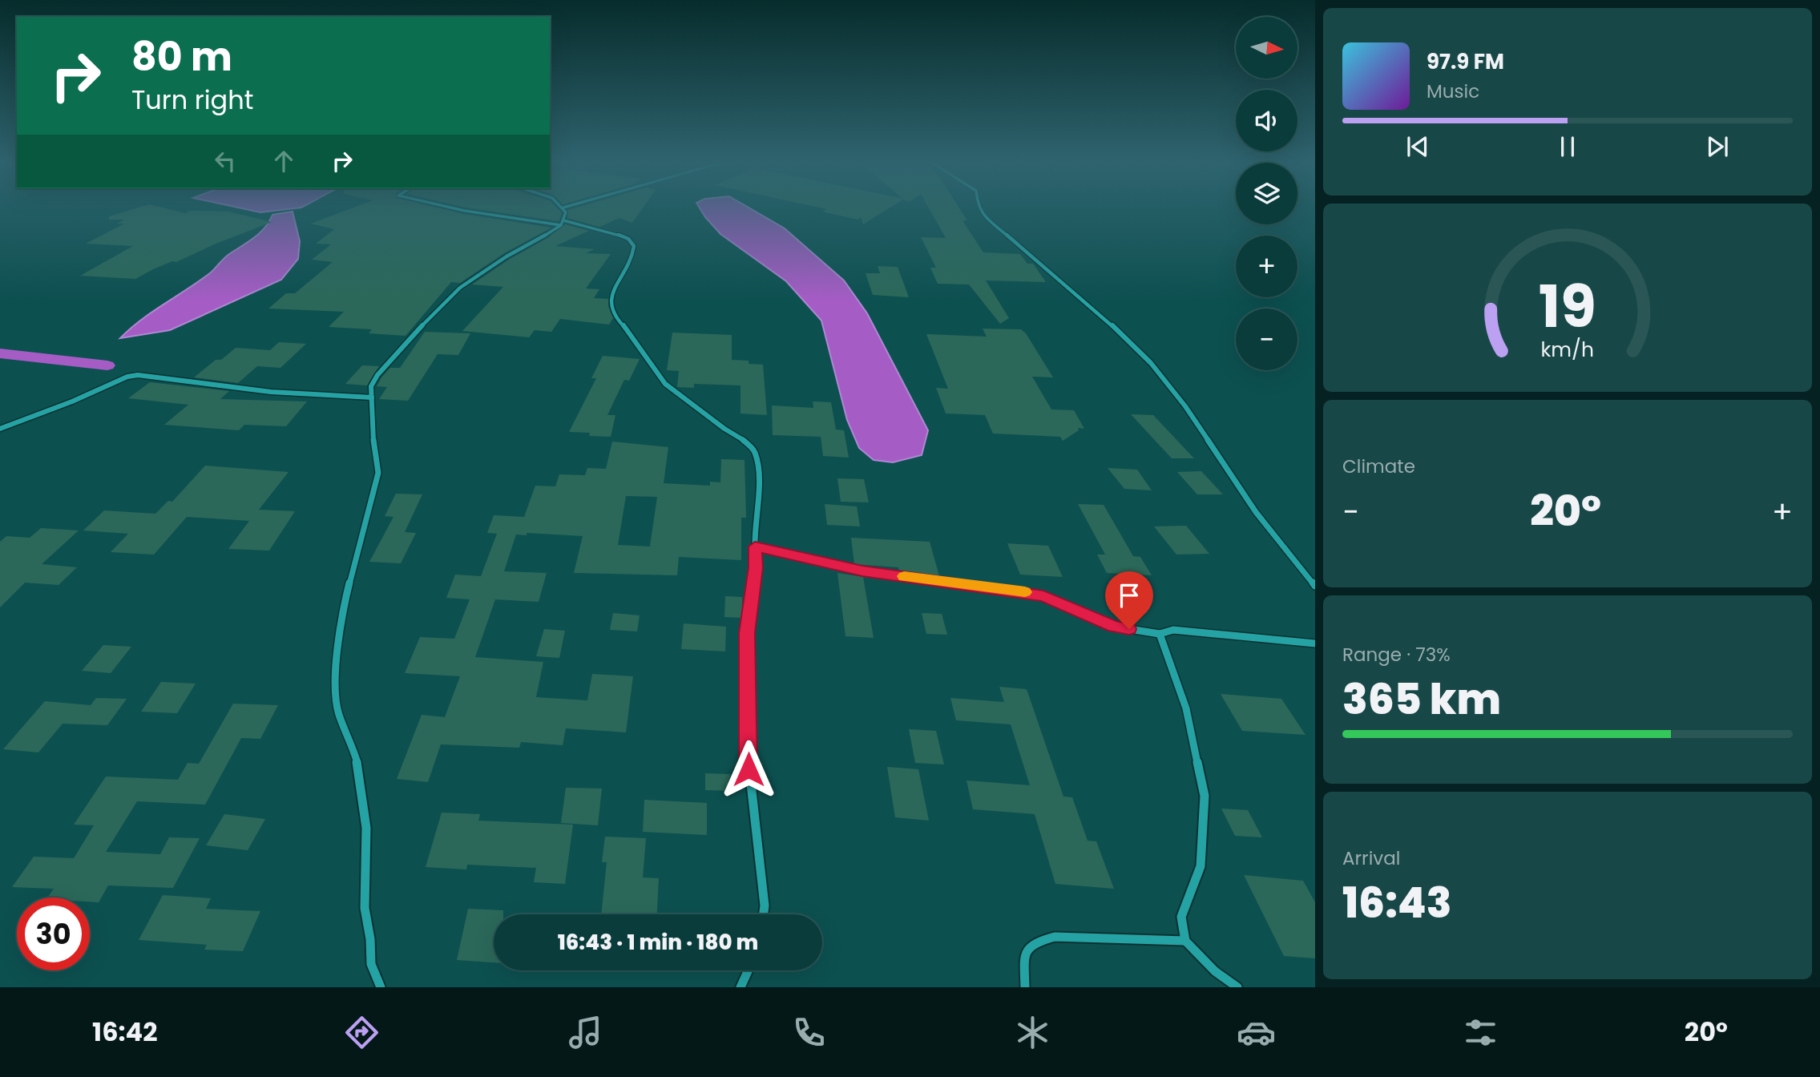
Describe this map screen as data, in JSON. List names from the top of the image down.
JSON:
{
  "north": "right",
  "page": {
    "map_buttons": ["+", "−"],
    "turn": ["80 m", "Turn right"],
    "song": ["97.9 FM", "Music"],
    "tile": [
      "Climate",
      ["Range · 73%", "365 km"],
      ["Arrival", "16:43"]
    ],
    "heat": ["−", "20°", "+"],
    "limit": "30",
    "trip": "16:43 · 1 min · 180 m",
    "tabs": ["16:42", "20°"],
    "gauge": ["19", "km/h"]
  }
}
